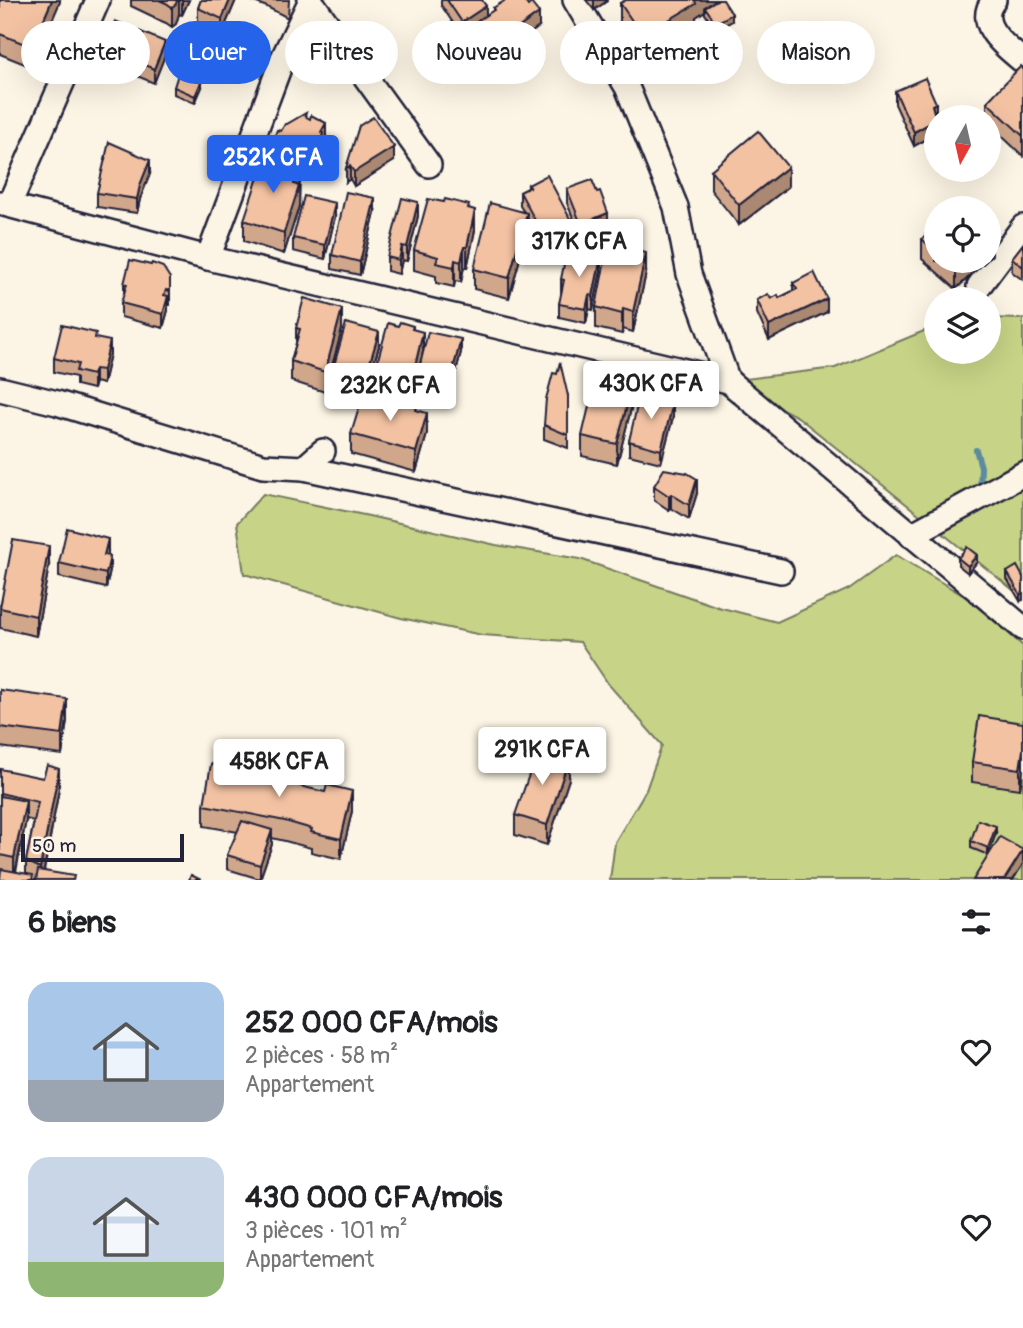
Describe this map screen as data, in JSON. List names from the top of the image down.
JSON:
{
  "scale_bar": "50 m",
  "north": "bottom",
  "page": {
    "chip": [
      "Acheter",
      "Louer",
      "Filtres",
      "Nouveau",
      "Appartement",
      "Maison"
    ],
    "price": [
      "252K CFA",
      "317K CFA",
      "430K CFA",
      "232K CFA",
      "291K CFA",
      "458K CFA"
    ],
    "scale": "50 m",
    "heading": "6 biens",
    "list": [
      {
        "name": "252 000 CFA/mois",
        "note": "2 pièces · 58 m² · Appartement"
      },
      {
        "name": "430 000 CFA/mois",
        "note": "3 pièces · 101 m² · Appartement"
      }
    ]
  }
}
